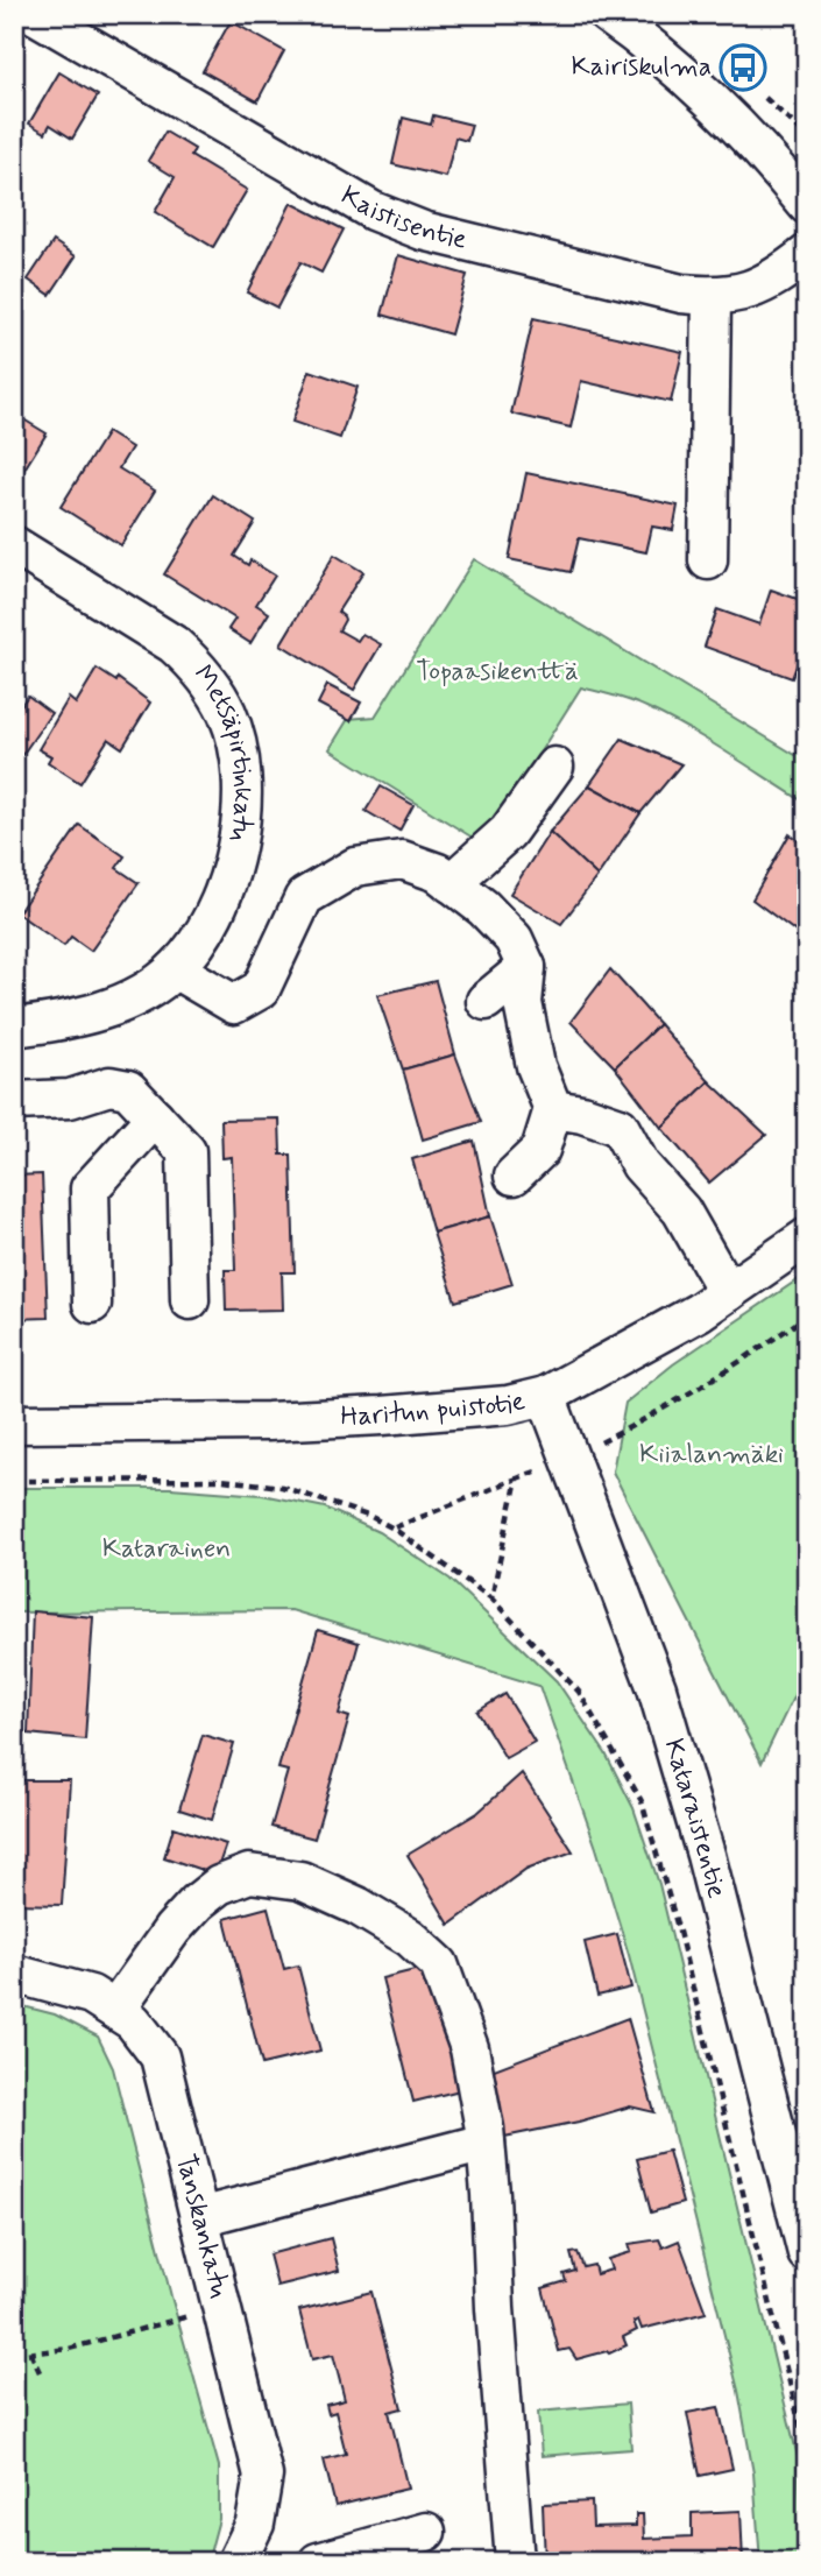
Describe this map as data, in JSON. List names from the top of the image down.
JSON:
{
  "streets": {
    "street": [
      "Kaistisentie",
      "Metsäpirtinkatu",
      "Haritun puistotie",
      "Kataraistentie",
      "Tanskankatu"
    ]
  },
  "crossings": [
    ["Haritun puistotie", "Kataraistentie"]
  ],
  "parks": ["Topaasikenttä", "Kiialanmäki", "Katarainen"],
  "places": {
    "bus stop": ["Kairiskulma"]
  }
}
